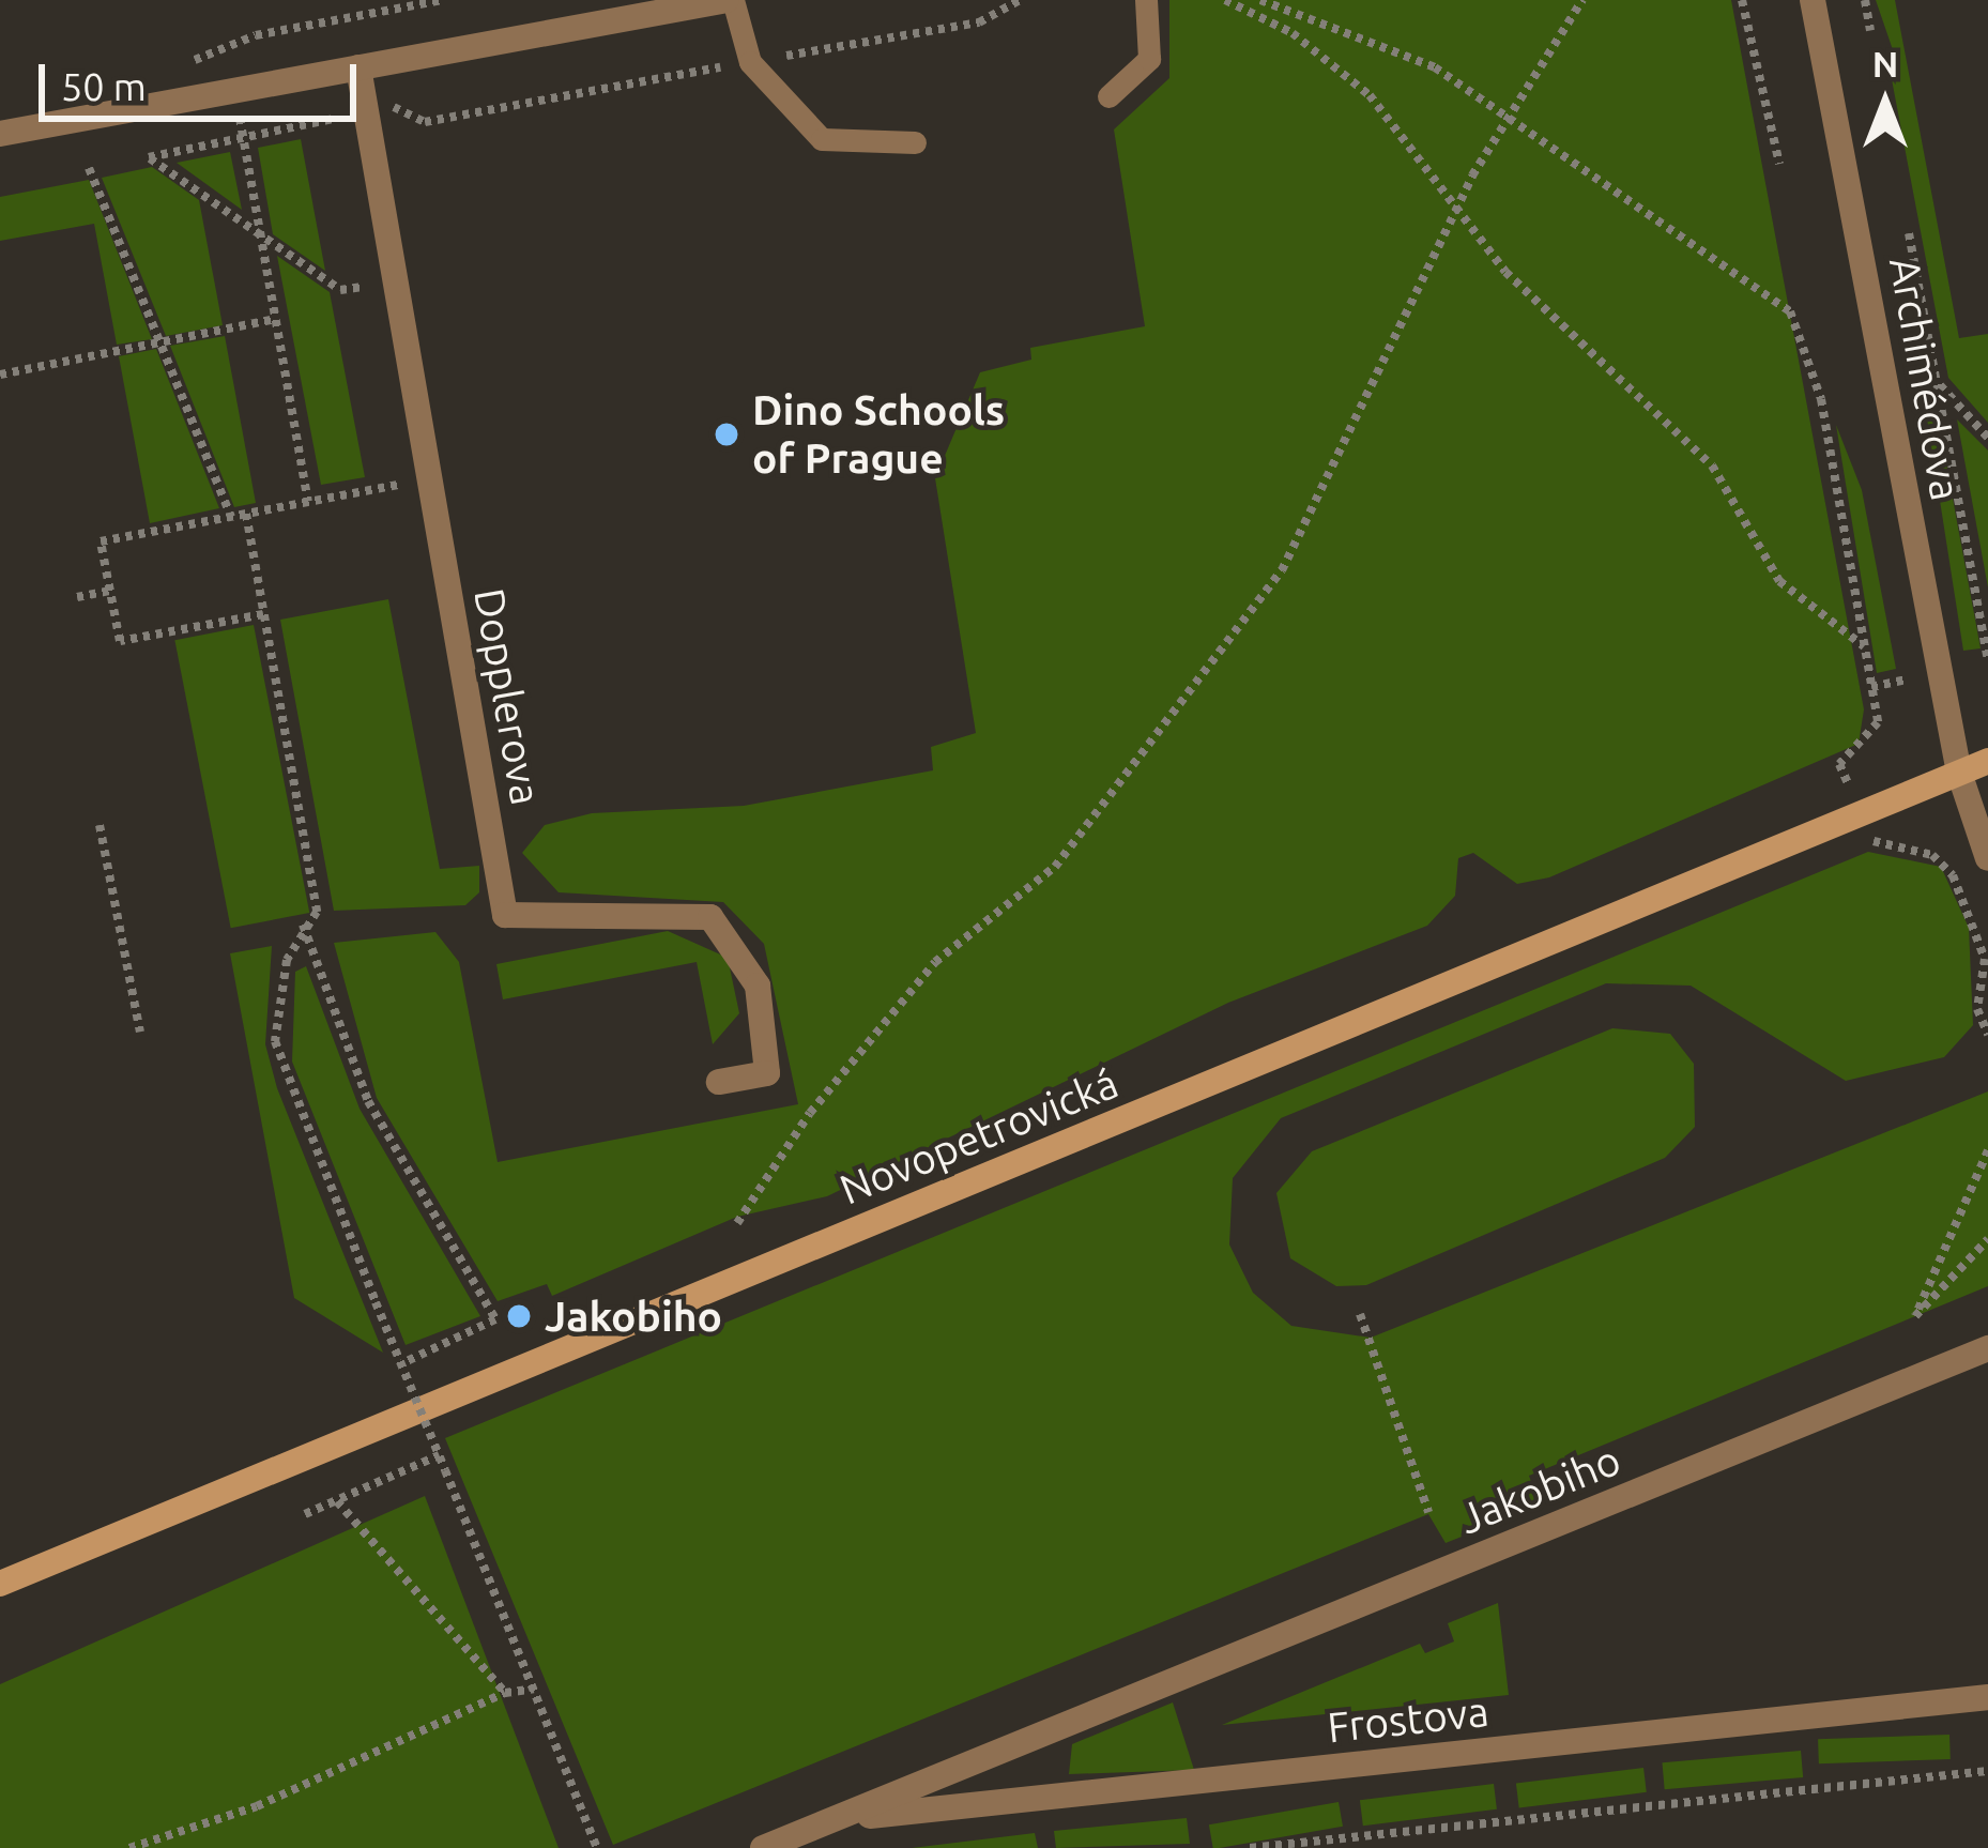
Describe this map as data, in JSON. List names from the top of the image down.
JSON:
{
  "streets": {
    "main road": ["Novopetrovická"],
    "street": [
      "Archimédova",
      "Dopplerova",
      "Jakobiho",
      "Frostova"
    ]
  },
  "crossings": [
    ["Archimédova", "Novopetrovická"],
    ["Jakobiho", "Frostova"]
  ],
  "places": ["Dino Schools of Prague", "Jakobiho"],
  "scale_bar": "50 m",
  "north": "top"
}
